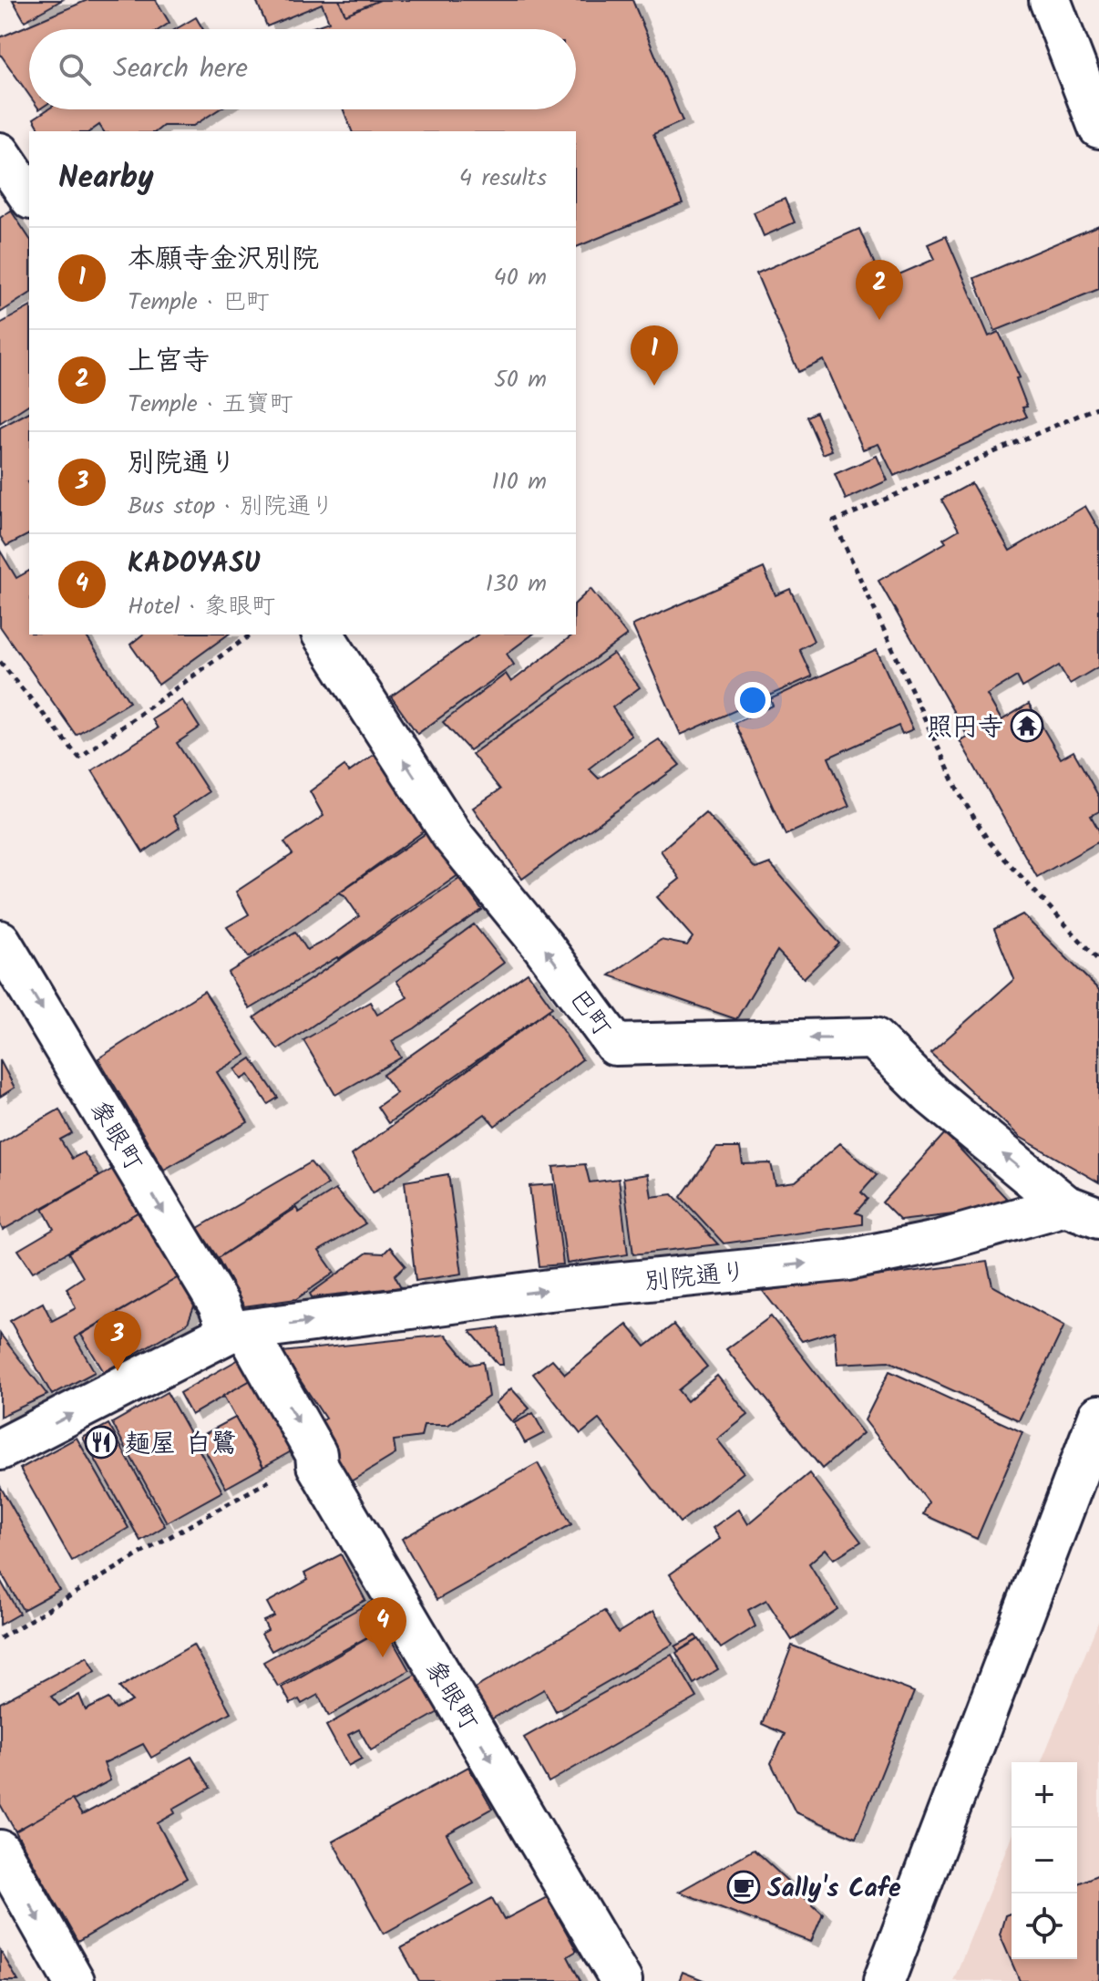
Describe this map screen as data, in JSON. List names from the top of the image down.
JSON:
{
  "streets": {
    "street": ["巴町", "象眼町", "別院通り"]
  },
  "crossings": [
    ["巴町", "別院通り"],
    ["象眼町", "別院通り"]
  ],
  "one_way": ["巴町", "象眼町", "別院通り"],
  "places": {
    "temple": ["照円寺"],
    "restaurant": ["麺屋 白鷺"],
    "cafe": ["Sally's Cafe"]
  },
  "page": {
    "search": "Search here",
    "heading": ["Nearby", "4 results"],
    "list": [
      {
        "mark": "1",
        "name": "本願寺金沢別院",
        "note": "Temple · 巴町",
        "value": "40 m"
      },
      {
        "mark": "2",
        "name": "上宮寺",
        "note": "Temple · 五寶町",
        "value": "50 m"
      },
      {
        "mark": "3",
        "name": "別院通り",
        "note": "Bus stop · 別院通り",
        "value": "110 m"
      },
      {
        "mark": "4",
        "name": "KADOYASU",
        "note": "Hotel · 象眼町",
        "value": "130 m"
      }
    ],
    "pins": [
      "2",
      "1",
      "3",
      "4"
    ],
    "map_buttons": ["+", "−"]
  }
}
